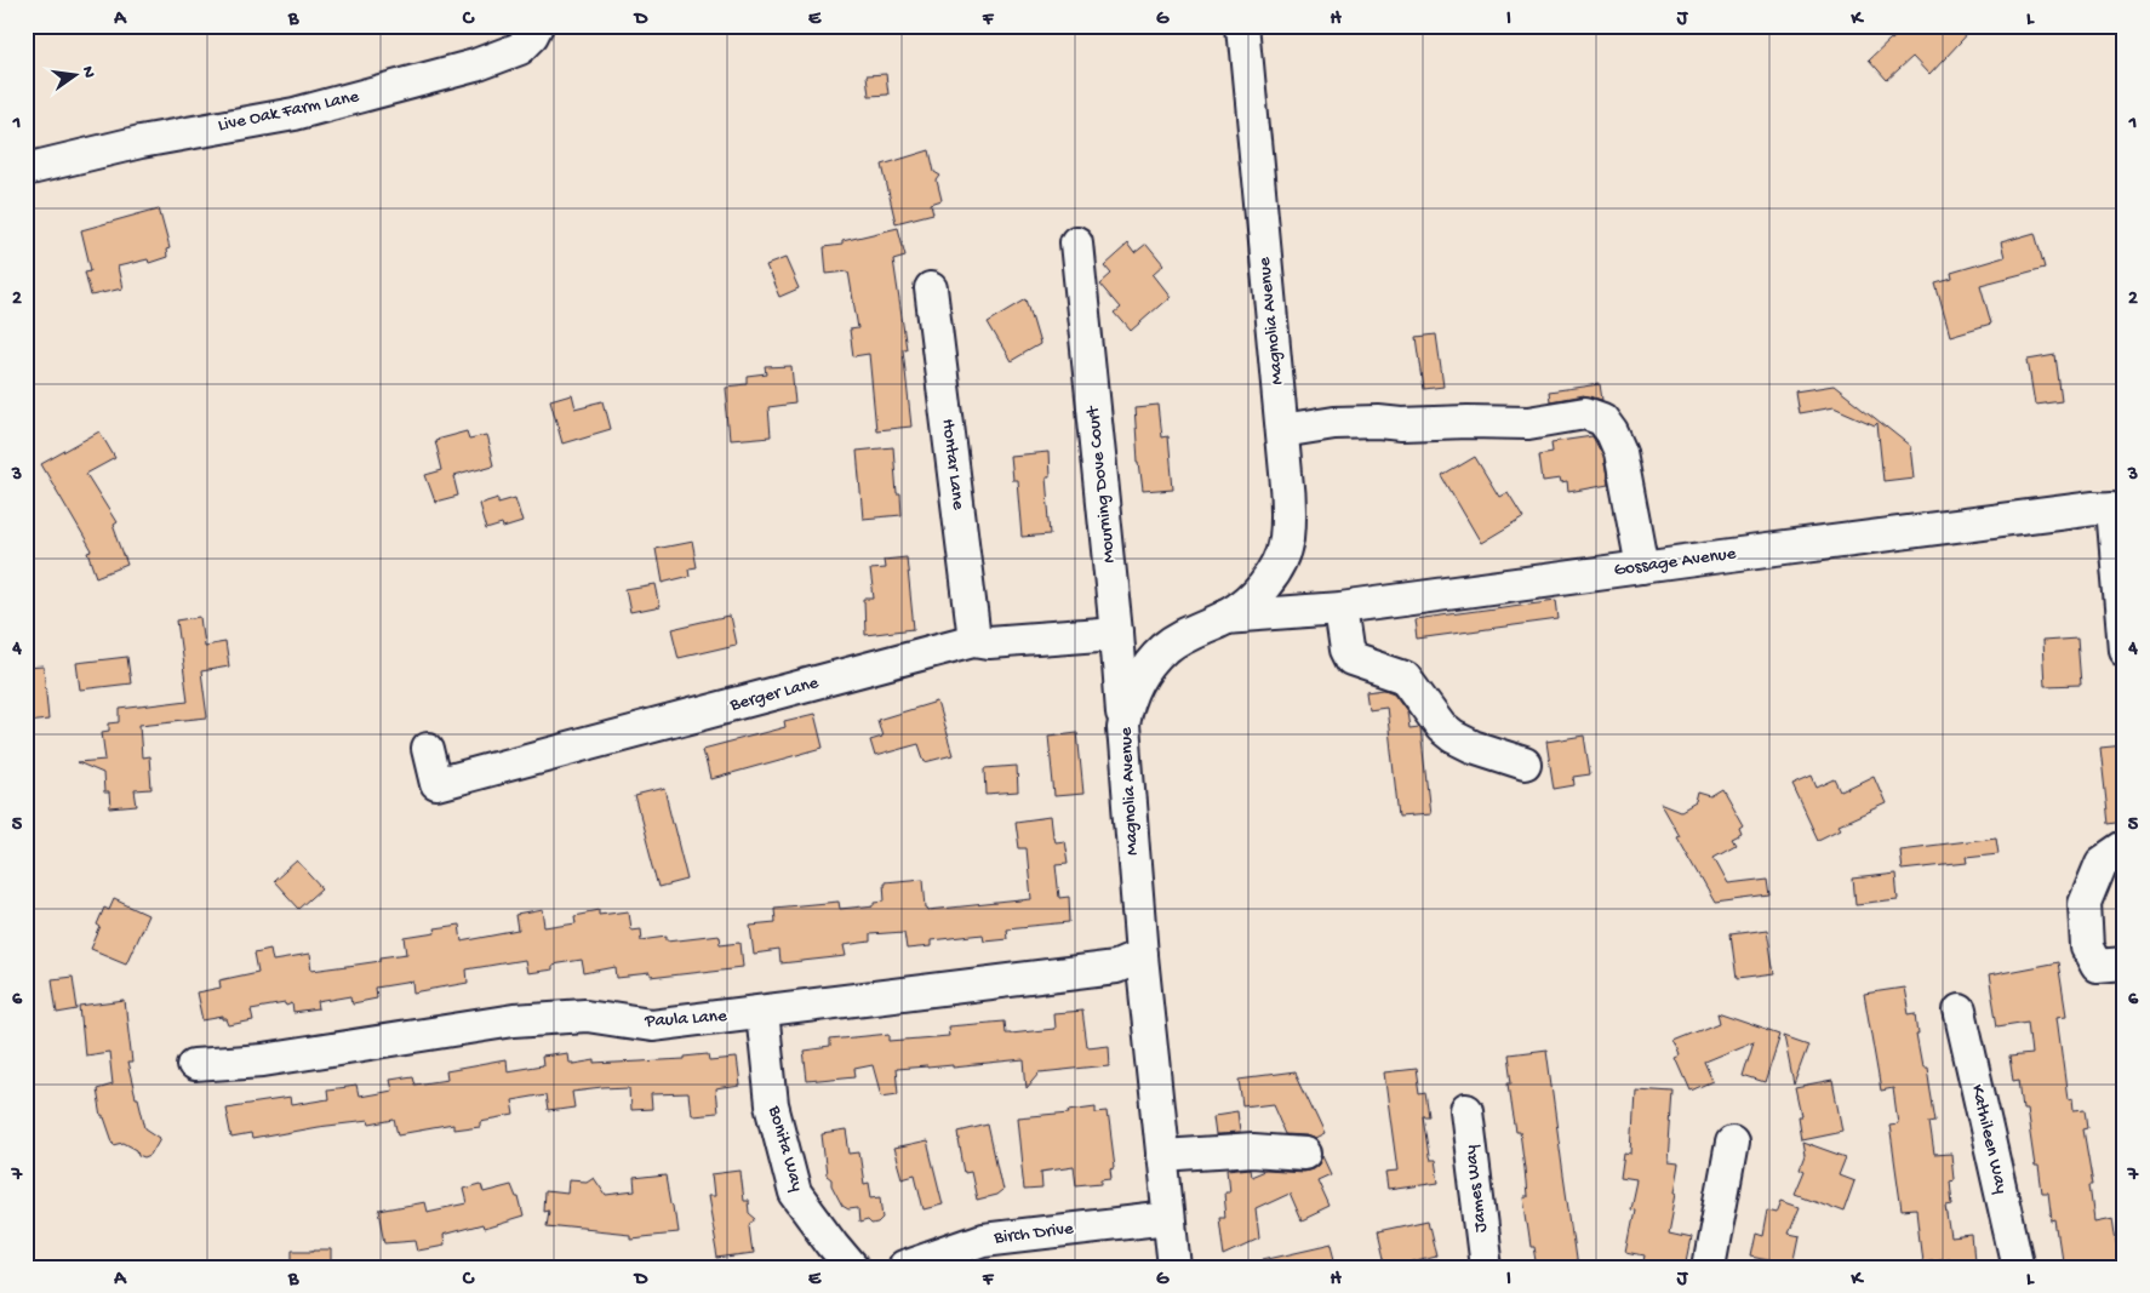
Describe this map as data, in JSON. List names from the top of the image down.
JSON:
{
  "streets": {
    "street": [
      "Live Oak Farm Lane",
      "Magnolia Avenue",
      "Hontar Lane",
      "Mourning Dove Court",
      "Gossage Avenue",
      "Berger Lane",
      "Paula Lane",
      "Kathileen Way",
      "Bonita Way",
      "James Way",
      "Birch Drive"
    ]
  },
  "crossings": [
    ["Magnolia Avenue", "Mourning Dove Court"],
    ["Magnolia Avenue", "Gossage Avenue"],
    ["Magnolia Avenue", "Paula Lane"],
    ["Magnolia Avenue", "Birch Drive"],
    ["Hontar Lane", "Berger Lane"],
    ["Mourning Dove Court", "Berger Lane"],
    ["Paula Lane", "Bonita Way"]
  ],
  "north": "right",
  "grid": {
    "columns": [
      "A",
      "B",
      "C",
      "D",
      "E",
      "F",
      "G",
      "H",
      "I",
      "J",
      "K",
      "L"
    ],
    "rows": [
      "1",
      "2",
      "3",
      "4",
      "5",
      "6",
      "7"
    ]
  }
}
